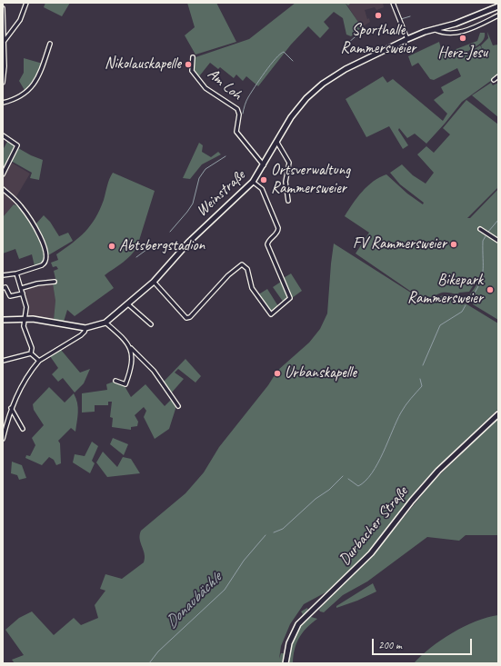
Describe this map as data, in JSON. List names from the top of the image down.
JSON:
{
  "streets": {
    "street": ["Am Loh", "Weinstraße", "Durbacher Straße"]
  },
  "crossings": [
    ["Am Loh", "Weinstraße"]
  ],
  "water": ["Donaubächle"],
  "places": [
    "Sporthalle Rammersweier",
    "Herz-Jesu",
    "Nikolauskapelle",
    "Ortsverwaltung Rammersweier",
    "FV Rammersweier",
    "Abtsbergstadion",
    "Bikepark Rammersweier",
    "Urbanskapelle"
  ],
  "scale_bar": "200 m"
}
